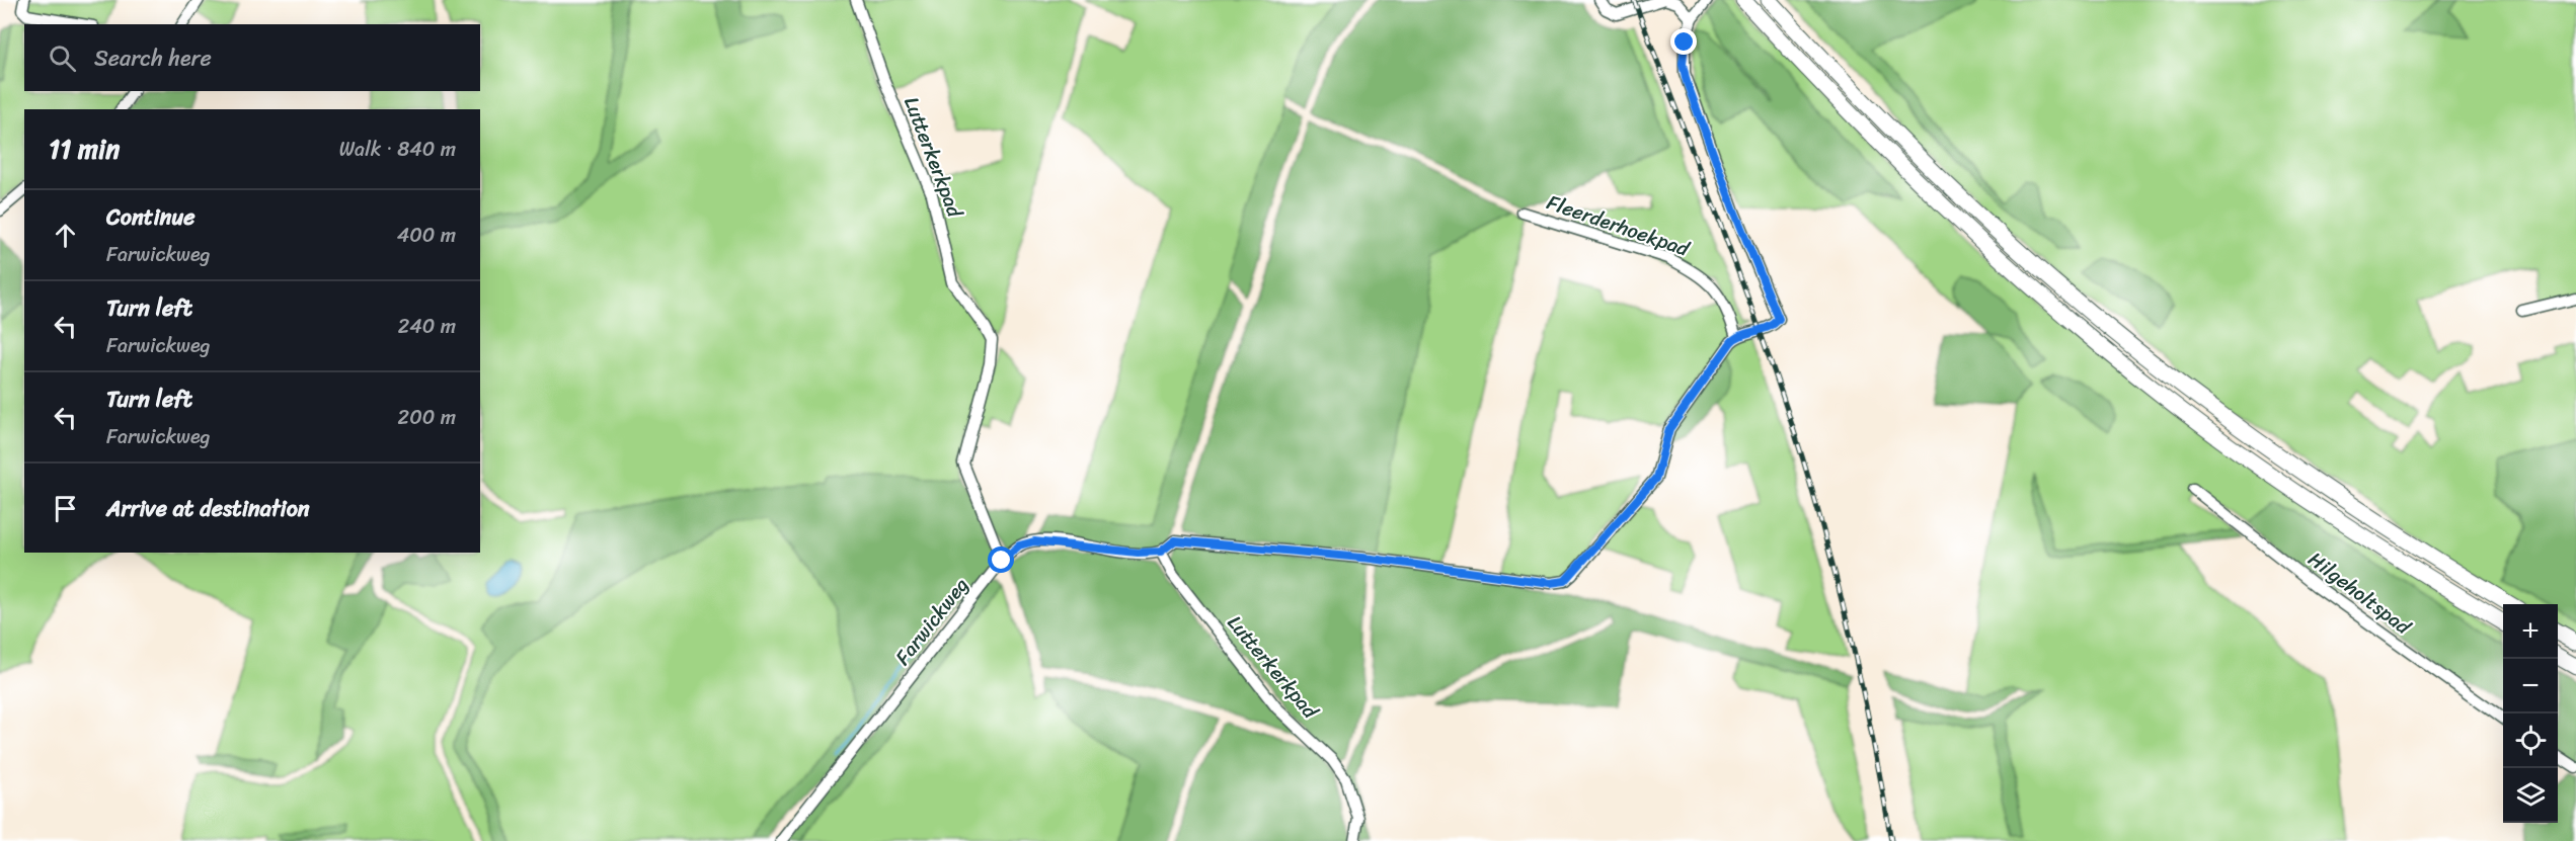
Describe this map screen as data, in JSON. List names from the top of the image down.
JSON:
{
  "streets": {
    "street": [
      "Lutterkerkpad",
      "Fleerderhoekpad",
      "Hilgeholtspad",
      "Farwickweg"
    ]
  },
  "crossings": [
    ["Lutterkerkpad", "Farwickweg"],
    ["Fleerderhoekpad", "Farwickweg"]
  ],
  "page": {
    "search": "Search here",
    "heading": ["11 min", "Walk · 840 m"],
    "list": [
      ["Continue", "Farwickweg", "400 m"],
      ["Turn left", "Farwickweg", "240 m"],
      ["Turn left", "Farwickweg", "200 m"],
      "Arrive at destination"
    ],
    "map_buttons": ["+", "−"]
  }
}
